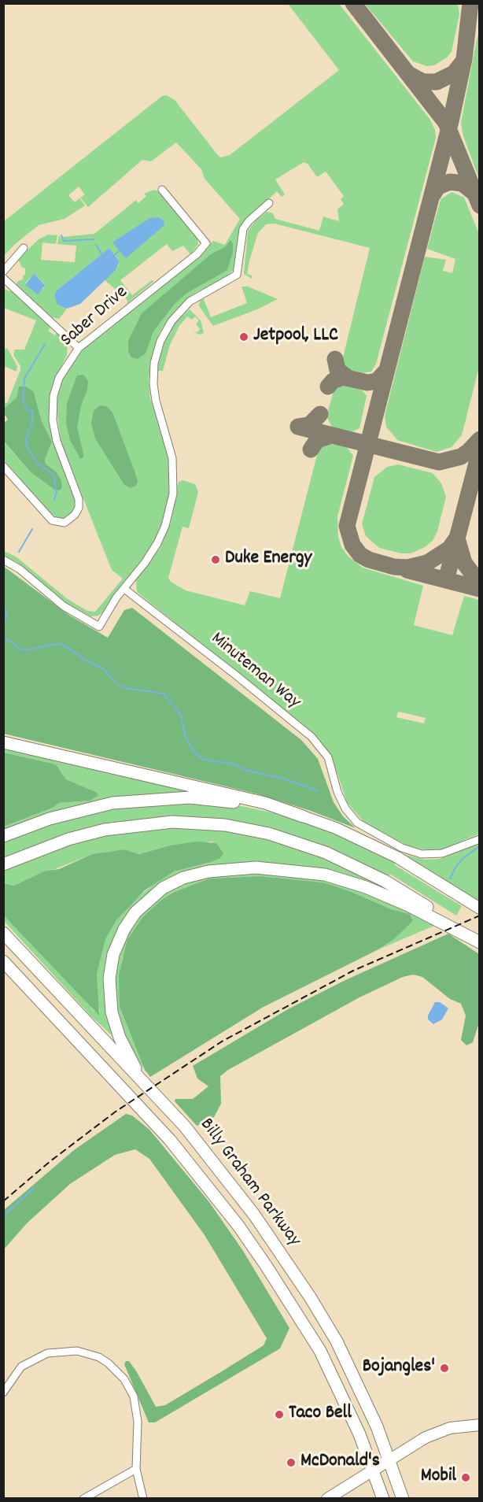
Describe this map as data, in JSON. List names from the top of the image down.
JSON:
{
  "streets": {
    "highway": ["Billy Graham Parkway"],
    "street": ["Saber Drive", "Minuteman Way"]
  },
  "places": [
    "Jetpool, LLC",
    "Duke Energy",
    "Bojangles'",
    "Taco Bell",
    "McDonald's",
    "Mobil"
  ]
}
